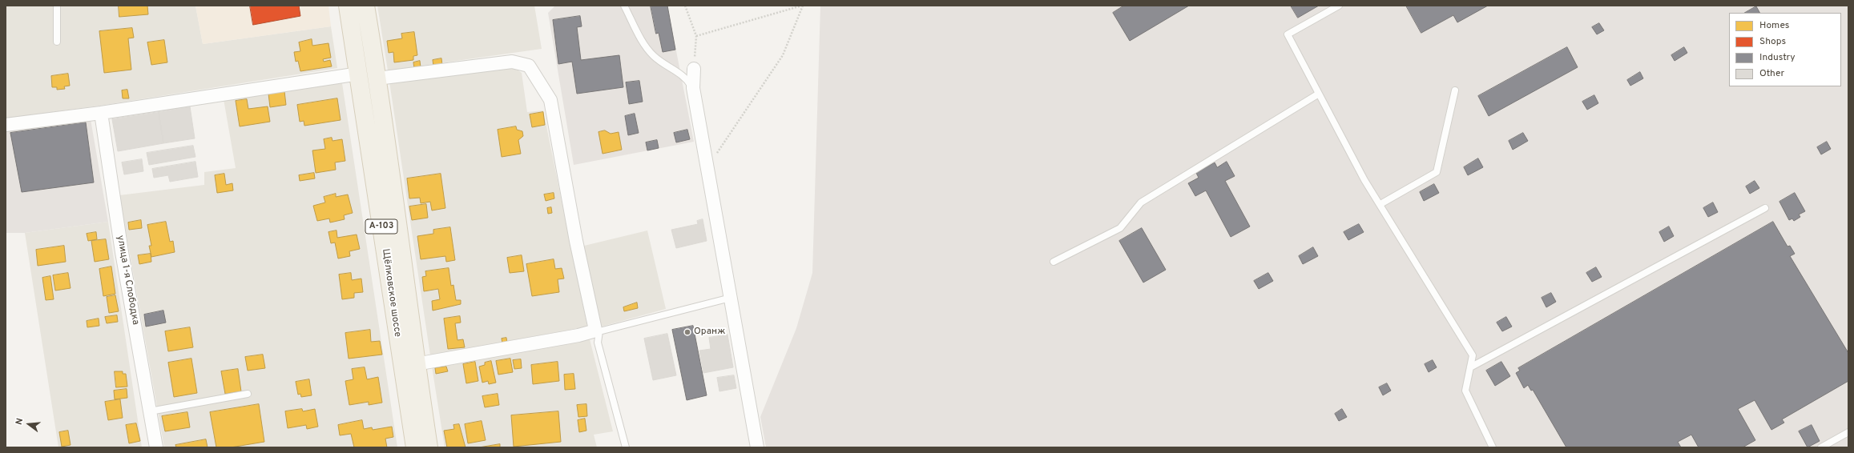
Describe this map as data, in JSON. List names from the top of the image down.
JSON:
{
  "streets": {
    "main road": ["А-103", "Щёлковское шоссе"],
    "street": ["улица 1-я Слободка"]
  },
  "places": ["Оранж"],
  "legend": [
    "Homes",
    "Shops",
    "Industry",
    "Other"
  ],
  "north": "left"
}
